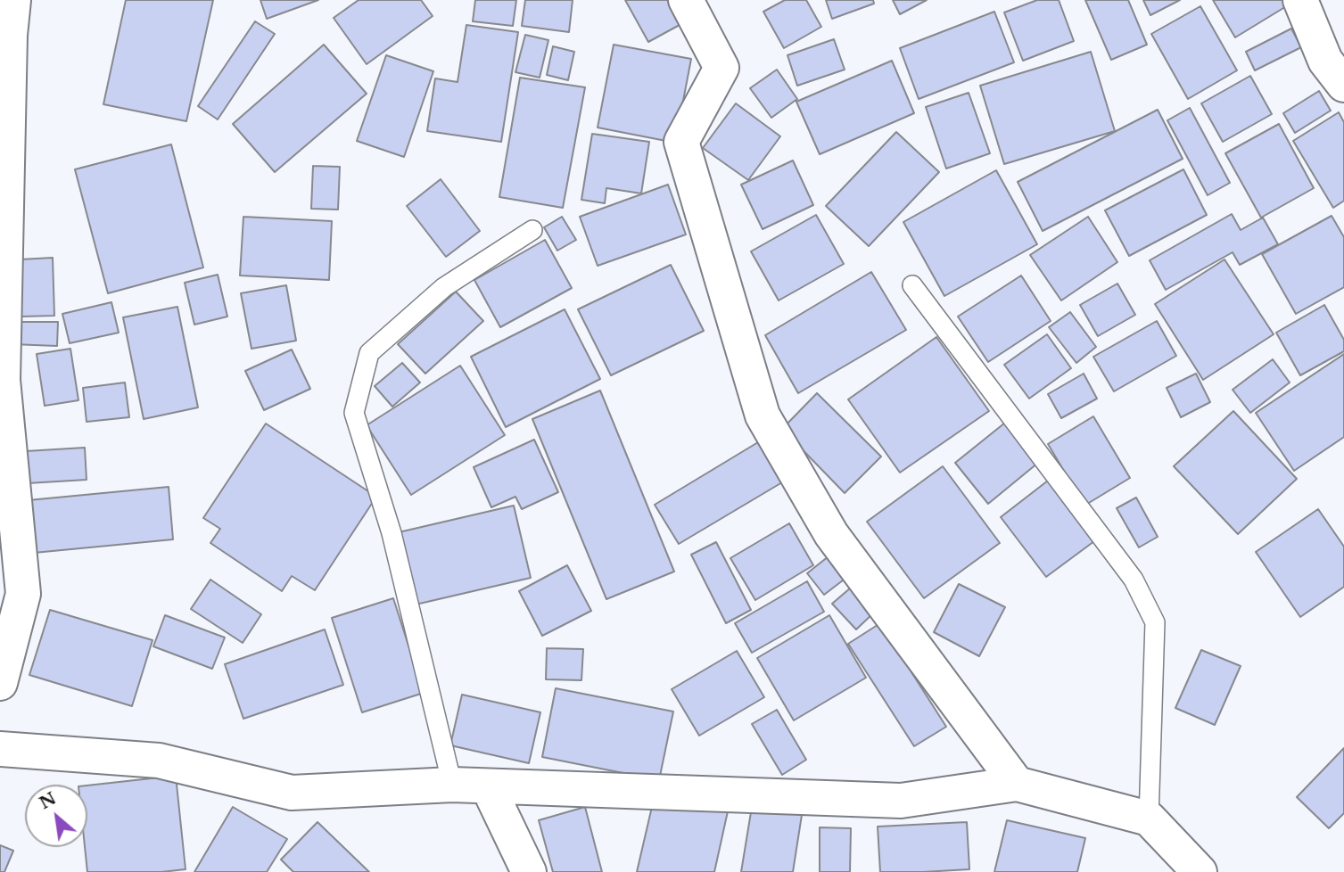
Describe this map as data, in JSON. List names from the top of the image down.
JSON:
{
  "north": "top left"
}
